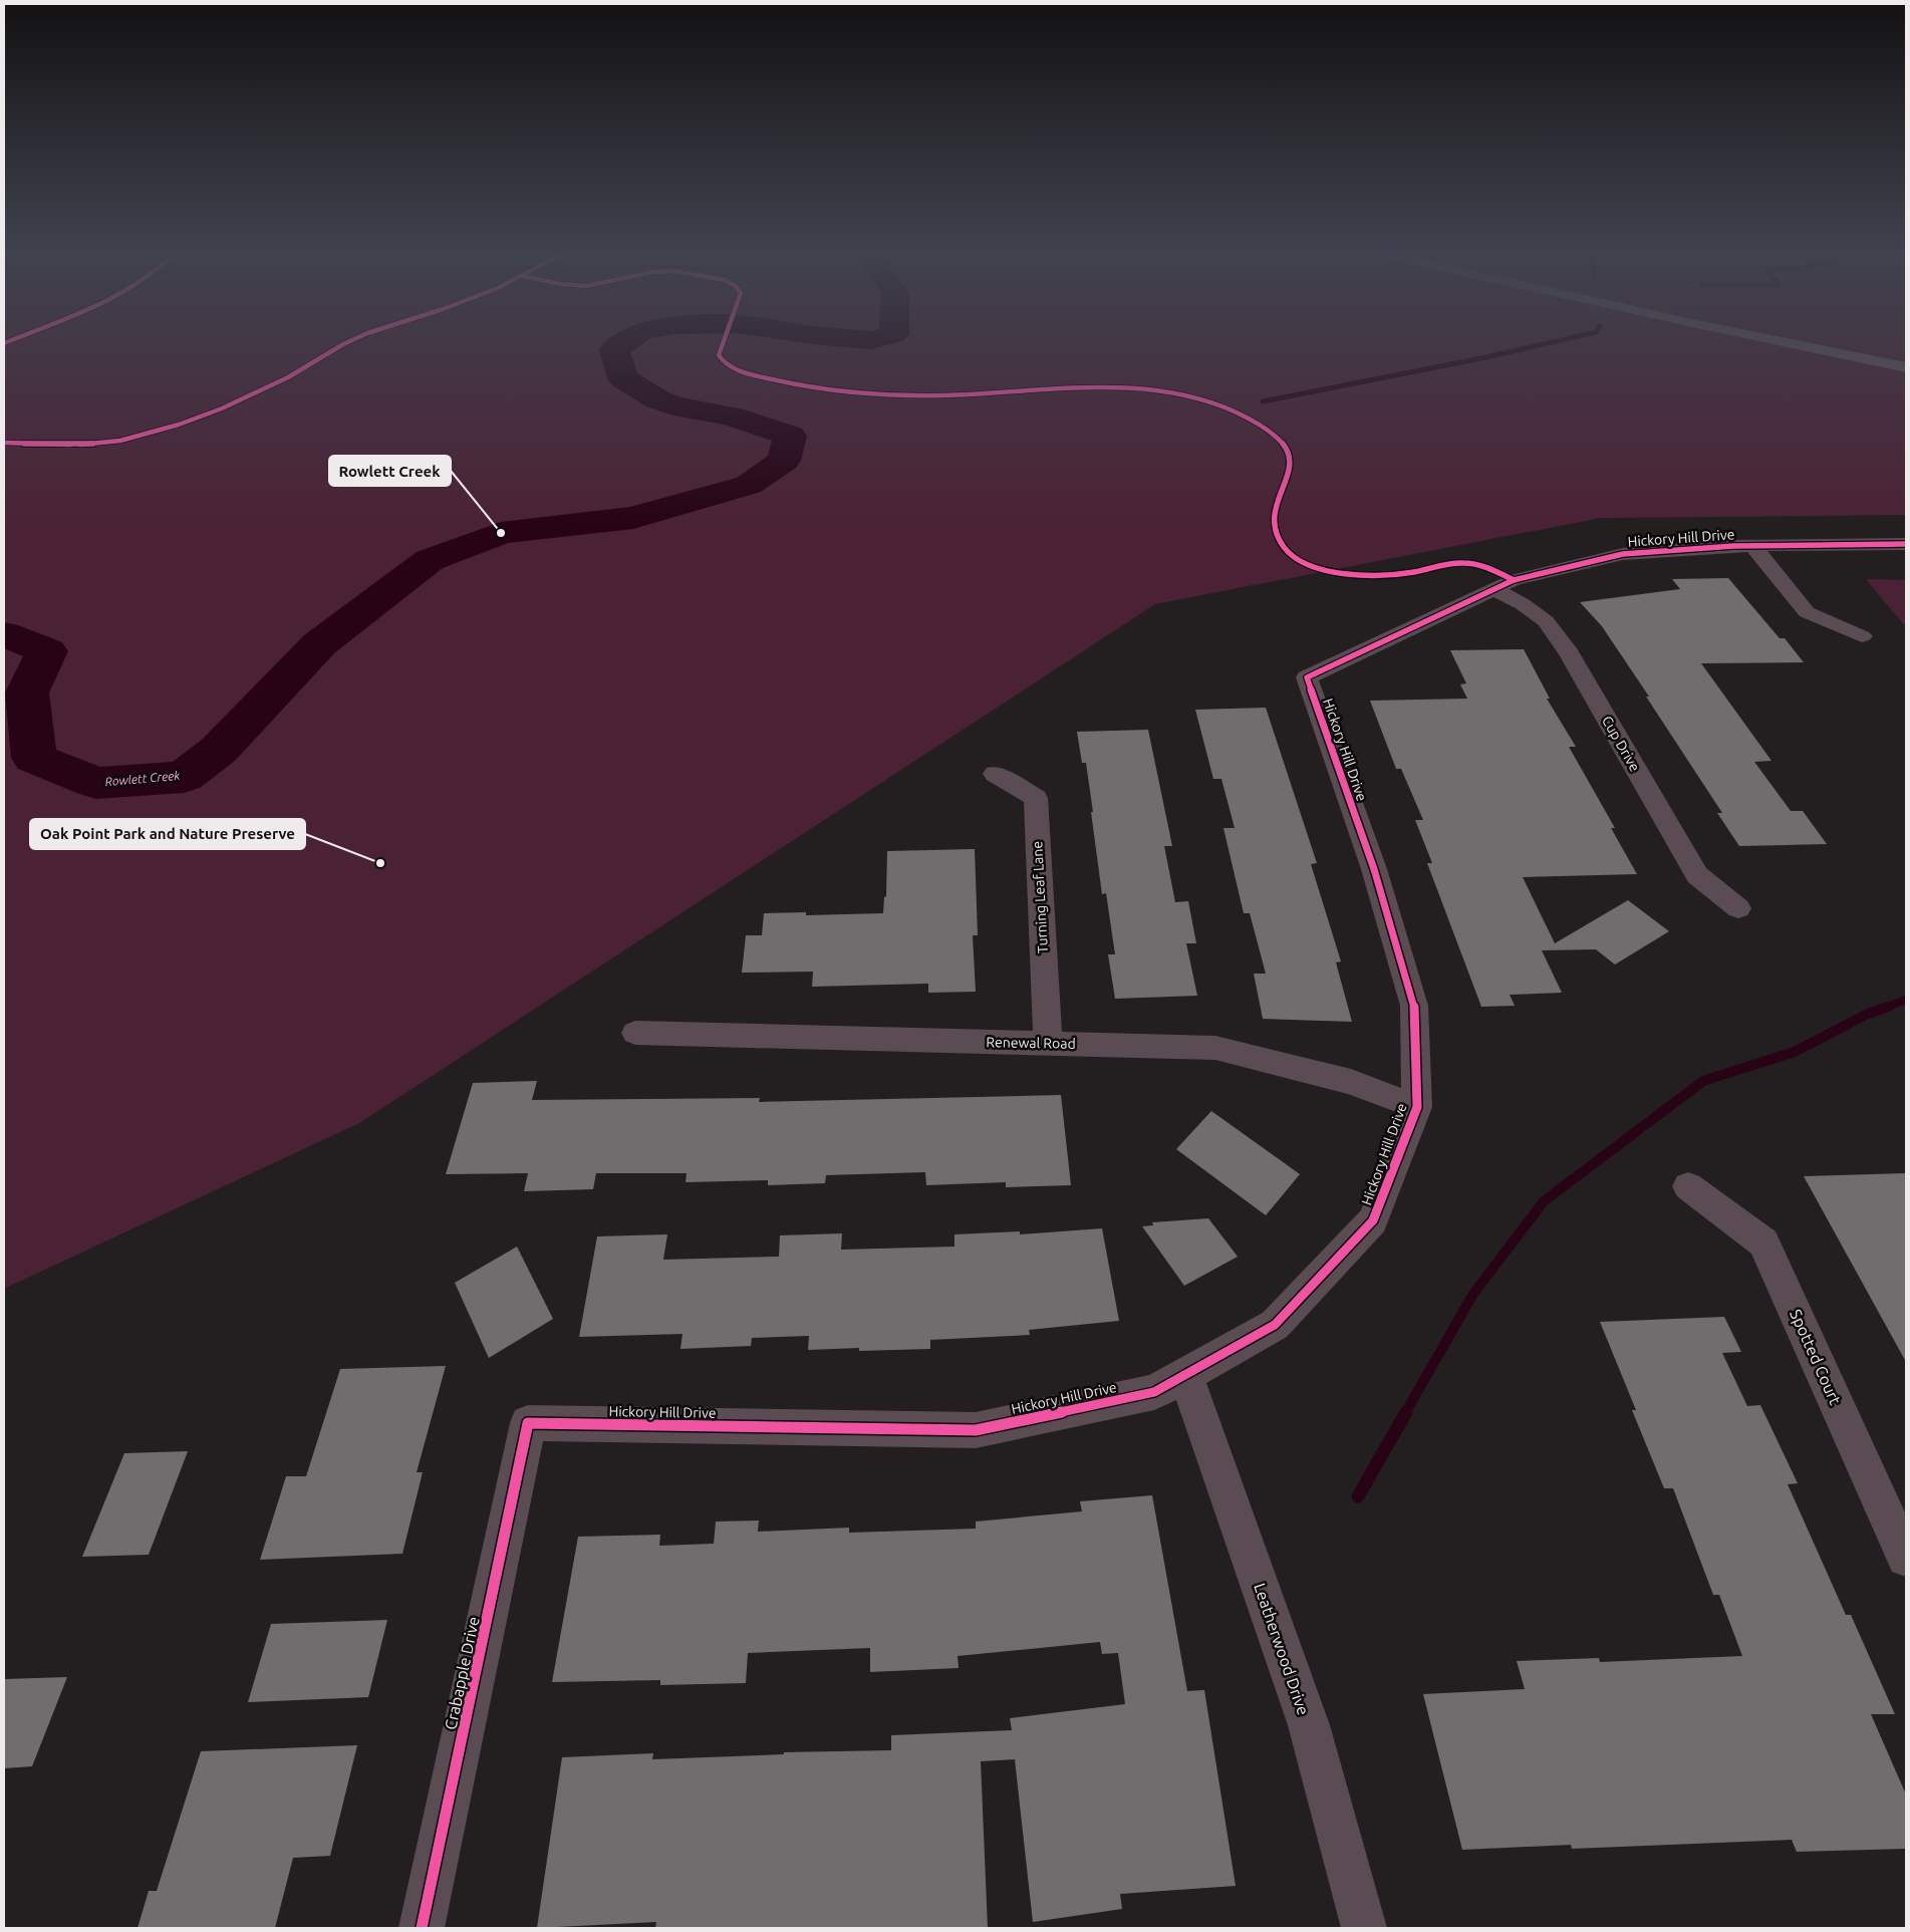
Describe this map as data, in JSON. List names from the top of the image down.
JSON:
{
  "streets": {
    "street": [
      "Hickory Hill Drive",
      "Cup Drive",
      "Turning Leaf Lane",
      "Renewal Road",
      "Spotted Court",
      "Leatherwood Drive",
      "Crabapple Drive"
    ]
  },
  "crossings": [
    ["Hickory Hill Drive", "Cup Drive"],
    ["Hickory Hill Drive", "Renewal Road"],
    ["Hickory Hill Drive", "Leatherwood Drive"],
    ["Hickory Hill Drive", "Crabapple Drive"],
    ["Turning Leaf Lane", "Renewal Road"]
  ],
  "water": ["Rowlett Creek"],
  "places": ["Rowlett Creek", "Oak Point Park and Nature Preserve"]
}
